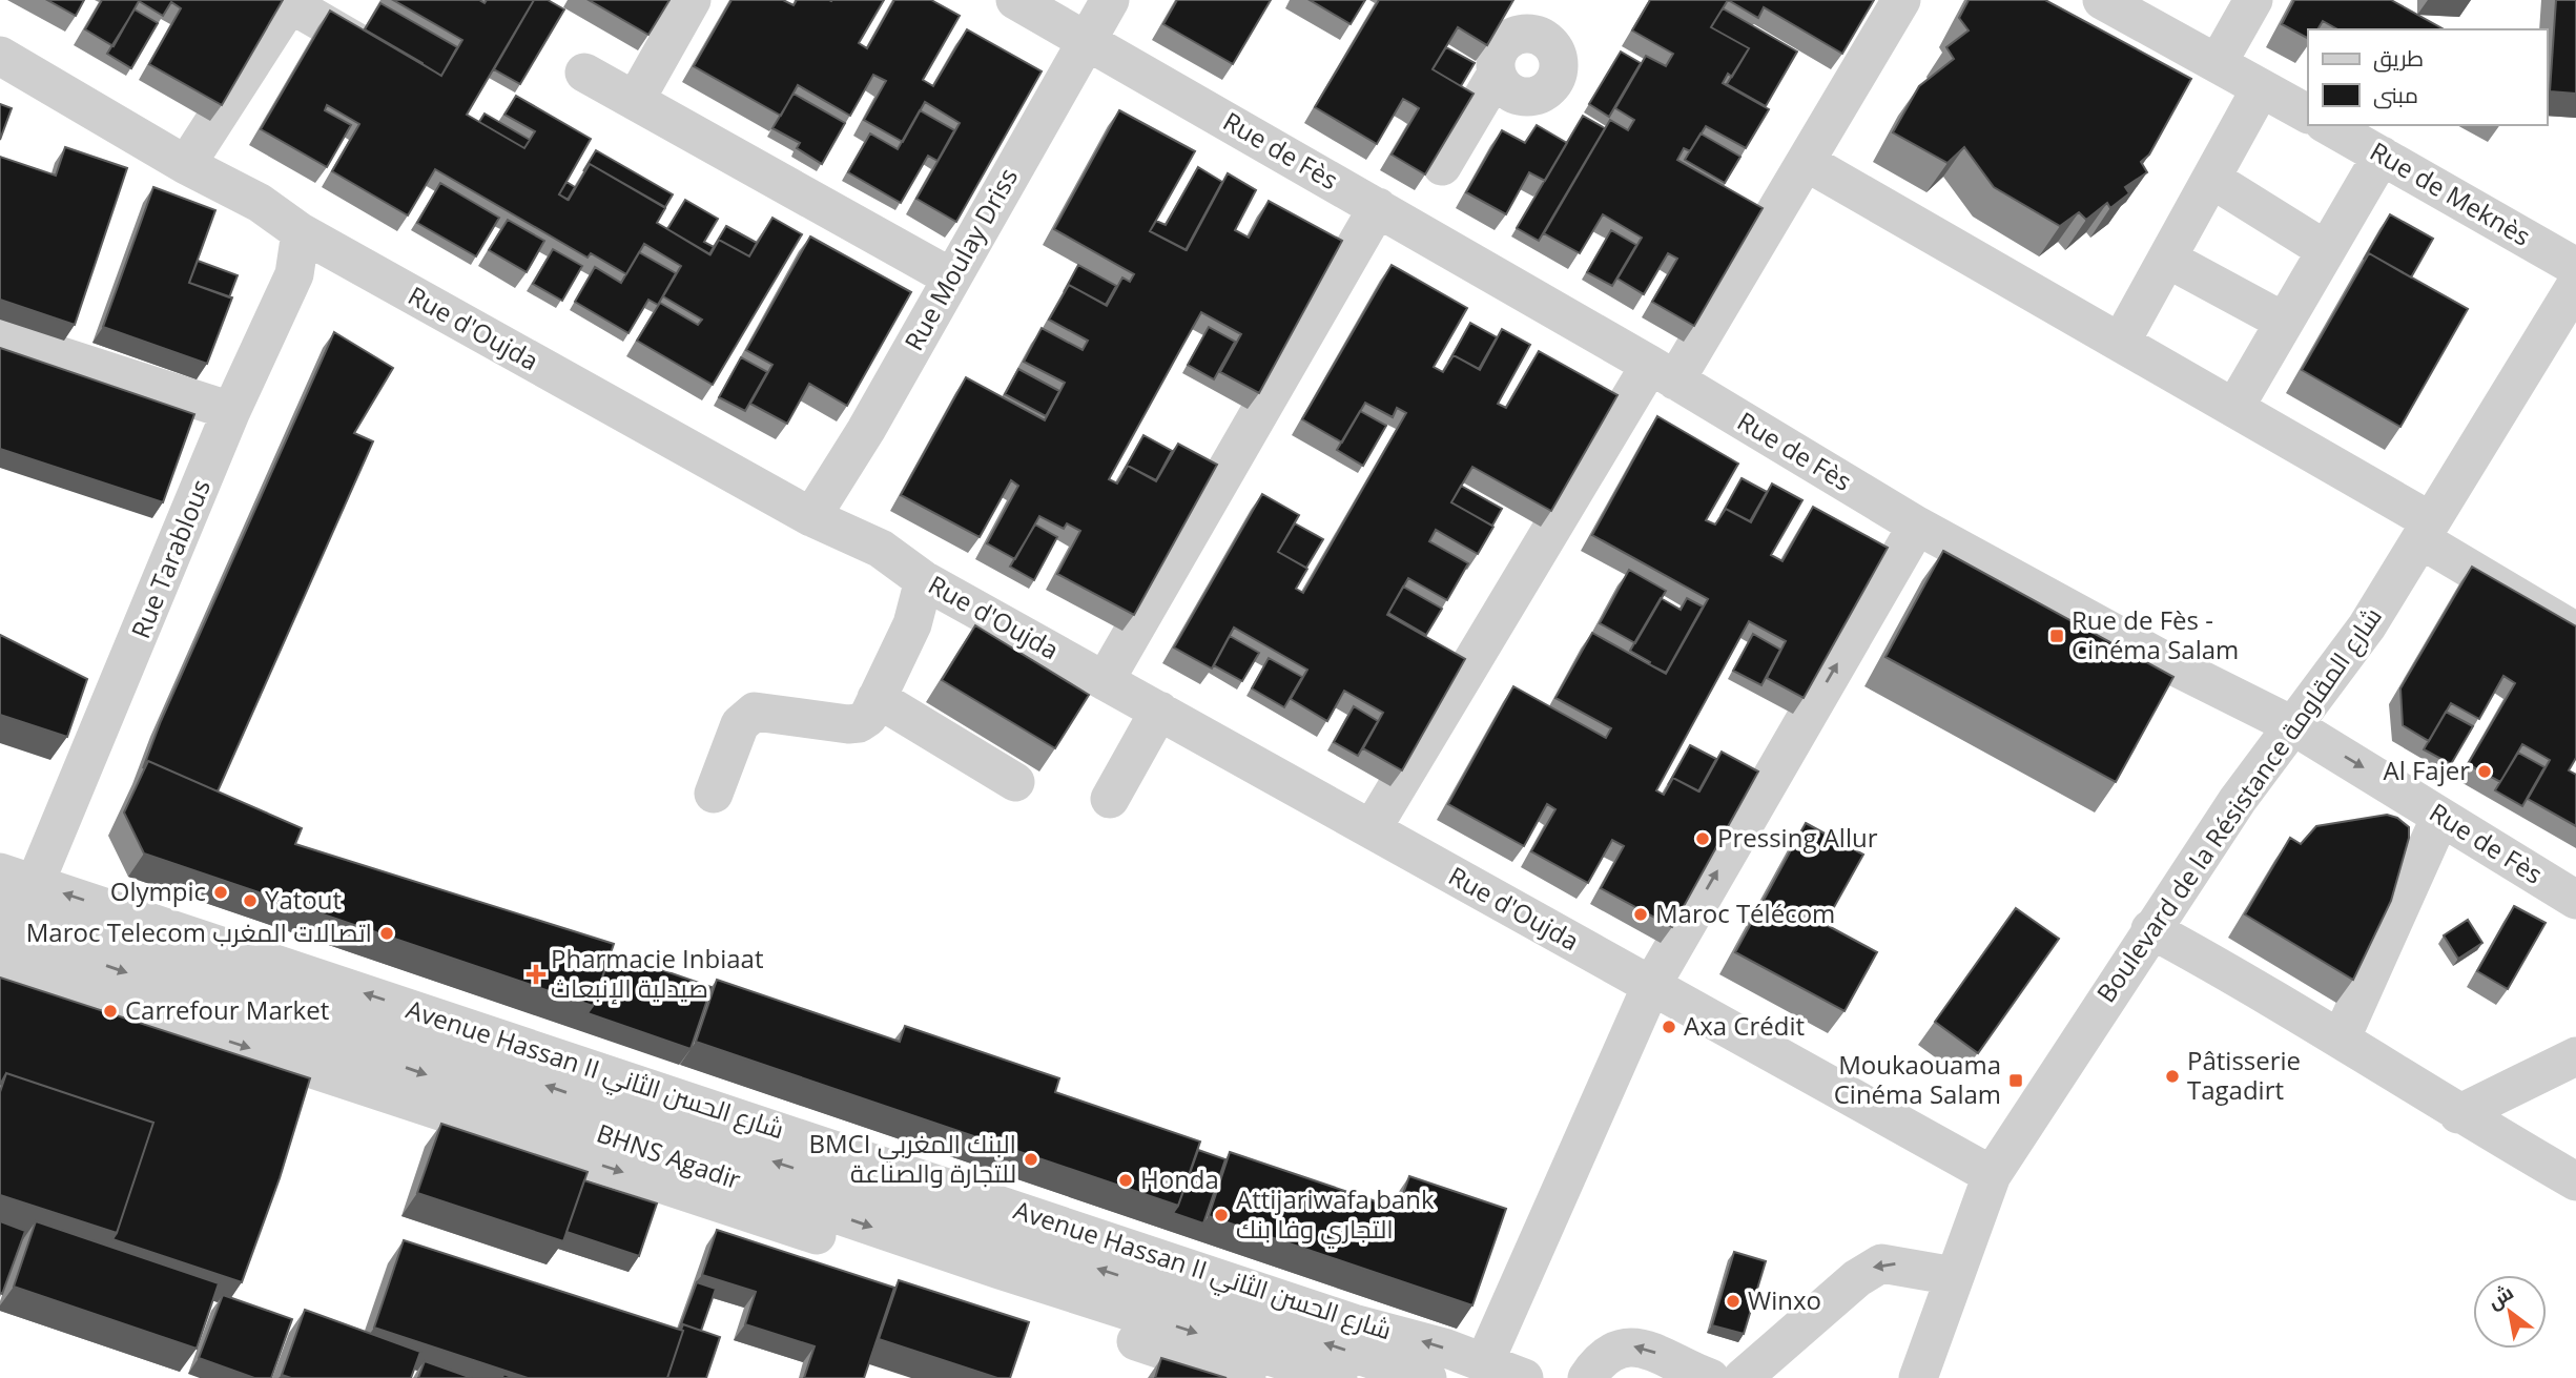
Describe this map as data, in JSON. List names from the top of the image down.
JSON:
{
  "streets": {
    "street": [
      "Rue de Fès",
      "Rue de Meknès",
      "Rue Moulay Driss",
      "Rue d'Oujda",
      "Rue Tarablous",
      "Boulevard de la Résistance شارع المقاومة",
      "Avenue Hassan II شارع الحسن الثاني",
      "BHNS Agadir"
    ]
  },
  "crossings": [
    ["Rue de Fès", "Rue Moulay Driss"],
    ["Rue de Fès", "Boulevard de la Résistance شارع المقاومة"],
    ["Rue Moulay Driss", "Rue d'Oujda"],
    ["Rue d'Oujda", "Rue Tarablous"],
    ["Rue d'Oujda", "Boulevard de la Résistance شارع المقاومة"],
    ["Rue Tarablous", "Avenue Hassan II شارع الحسن الثاني"]
  ],
  "places": {
    "transit": ["Rue de Fès - Cinéma Salam", "Moukaouama Cinéma Salam"],
    "other": [
      "Al Fajer",
      "Pressing Allur",
      "Olympic",
      "Yatout",
      "Maroc Télécom",
      "Maroc Telecom اتصالات المغرب",
      "Carrefour Market",
      "Axa Crédit",
      "Pâtisserie Tagadirt",
      "BMCI البنك المغربي للتجارة والصناعة",
      "Honda",
      "Attijariwafa bank التجاري وفا بنك",
      "Winxo"
    ],
    "health": ["Pharmacie Inbiaat صيدلية الإنبعاث"]
  },
  "legend": ["طريق", "مبنى"],
  "north": "top left"
}
